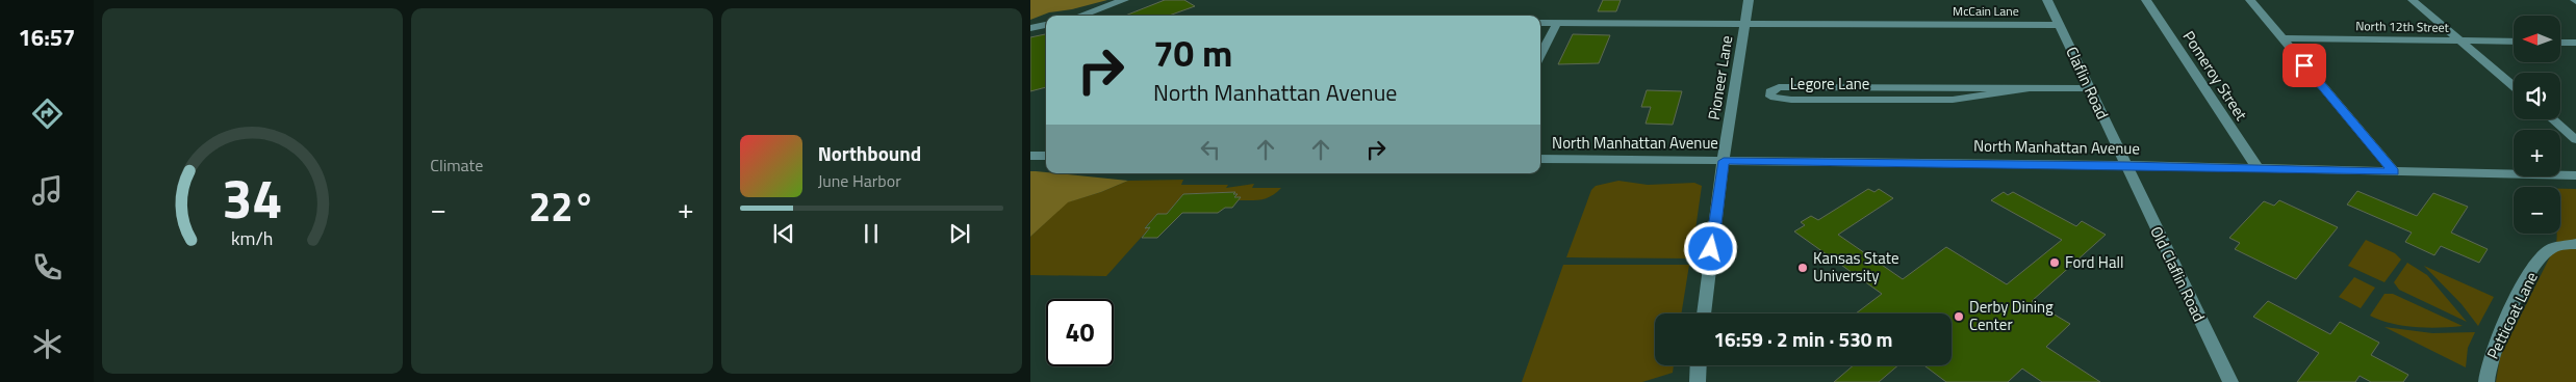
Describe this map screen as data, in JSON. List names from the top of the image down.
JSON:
{
  "streets": {
    "street": [
      "McCain Lane",
      "North 12th Street",
      "Pomeroy Street",
      "Pioneer Lane",
      "Claflin Road",
      "Legore Lane",
      "North Manhattan Avenue",
      "Old Claflin Road",
      "Petticoat Lane"
    ]
  },
  "crossings": [
    ["McCain Lane", "Pioneer Lane"],
    ["McCain Lane", "Claflin Road"],
    ["Pomeroy Street", "North Manhattan Avenue"],
    ["Pioneer Lane", "North Manhattan Avenue"],
    ["Claflin Road", "Legore Lane"],
    ["Claflin Road", "North Manhattan Avenue"],
    ["Claflin Road", "Old Claflin Road"],
    ["North Manhattan Avenue", "Old Claflin Road"]
  ],
  "places": ["Ford Hall", "Kansas State University", "Derby Dining Center"],
  "north": "left",
  "page": {
    "tabs": "16:57",
    "tile": "Climate",
    "map_buttons": ["+", "−"],
    "turn": ["70 m", "North Manhattan Avenue"],
    "song": ["Northbound", "June Harbor"],
    "heat": ["−", "22°", "+"],
    "limit": "40",
    "trip": "16:59 · 2 min · 530 m",
    "gauge": ["34", "km/h"]
  }
}
